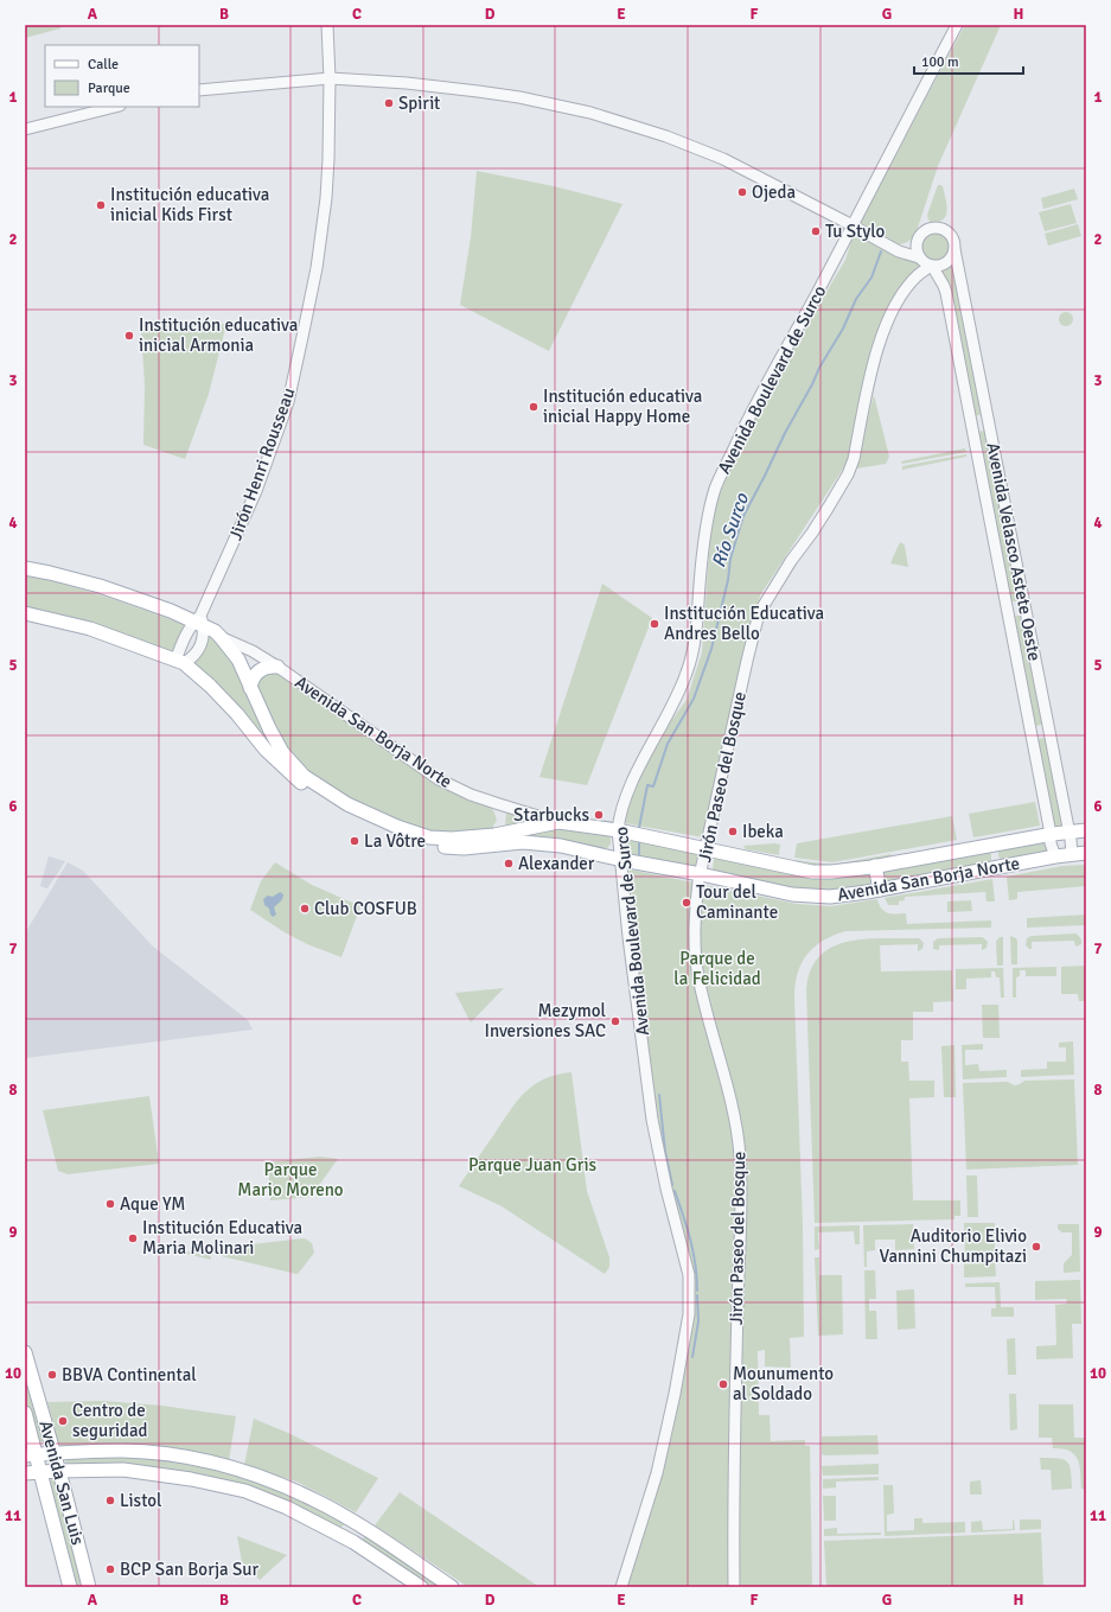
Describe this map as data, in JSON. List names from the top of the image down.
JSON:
{
  "streets": {
    "main road": ["Avenida San Borja Norte", "Avenida San Luis"],
    "street": [
      "Avenida Boulevard de Surco",
      "Jirón Henri Rousseau",
      "Avenida Velasco Astete Oeste",
      "Jirón Paseo del Bosque"
    ]
  },
  "crossings": [
    ["Avenida Boulevard de Surco", "Avenida San Borja Norte"],
    ["Jirón Henri Rousseau", "Avenida San Borja Norte"],
    ["Avenida Velasco Astete Oeste", "Avenida San Borja Norte"],
    ["Avenida Velasco Astete Oeste", "Jirón Paseo del Bosque"],
    ["Avenida San Borja Norte", "Jirón Paseo del Bosque"]
  ],
  "water": ["Río Surco"],
  "parks": ["Parque de la Felicidad", "Parque Juan Gris", "Parque Mario Moreno"],
  "places": [
    "Spirit",
    "Ojeda",
    "Institución educativa inicial Kids First",
    "Tu Stylo",
    "Institución educativa inicial Armonia",
    "Institución educativa inicial Happy Home",
    "Institución Educativa Andres Bello",
    "Starbucks",
    "Ibeka",
    "La Vôtre",
    "Alexander",
    "Tour del Caminante",
    "Club COSFUB",
    "Mezymol Inversiones SAC",
    "Aque YM",
    "Institución Educativa Maria Molinari",
    "Auditorio Elivio Vannini Chumpitazi",
    "BBVA Continental",
    "Mounumento al Soldado",
    "Centro de seguridad",
    "Listol",
    "BCP San Borja Sur"
  ],
  "legend": ["Calle", "Parque"],
  "scale_bar": "100 m",
  "grid": {
    "columns": [
      "A",
      "B",
      "C",
      "D",
      "E",
      "F",
      "G",
      "H"
    ],
    "rows": [
      "1",
      "2",
      "3",
      "4",
      "5",
      "6",
      "7",
      "8",
      "9",
      "10",
      "11"
    ]
  }
}
